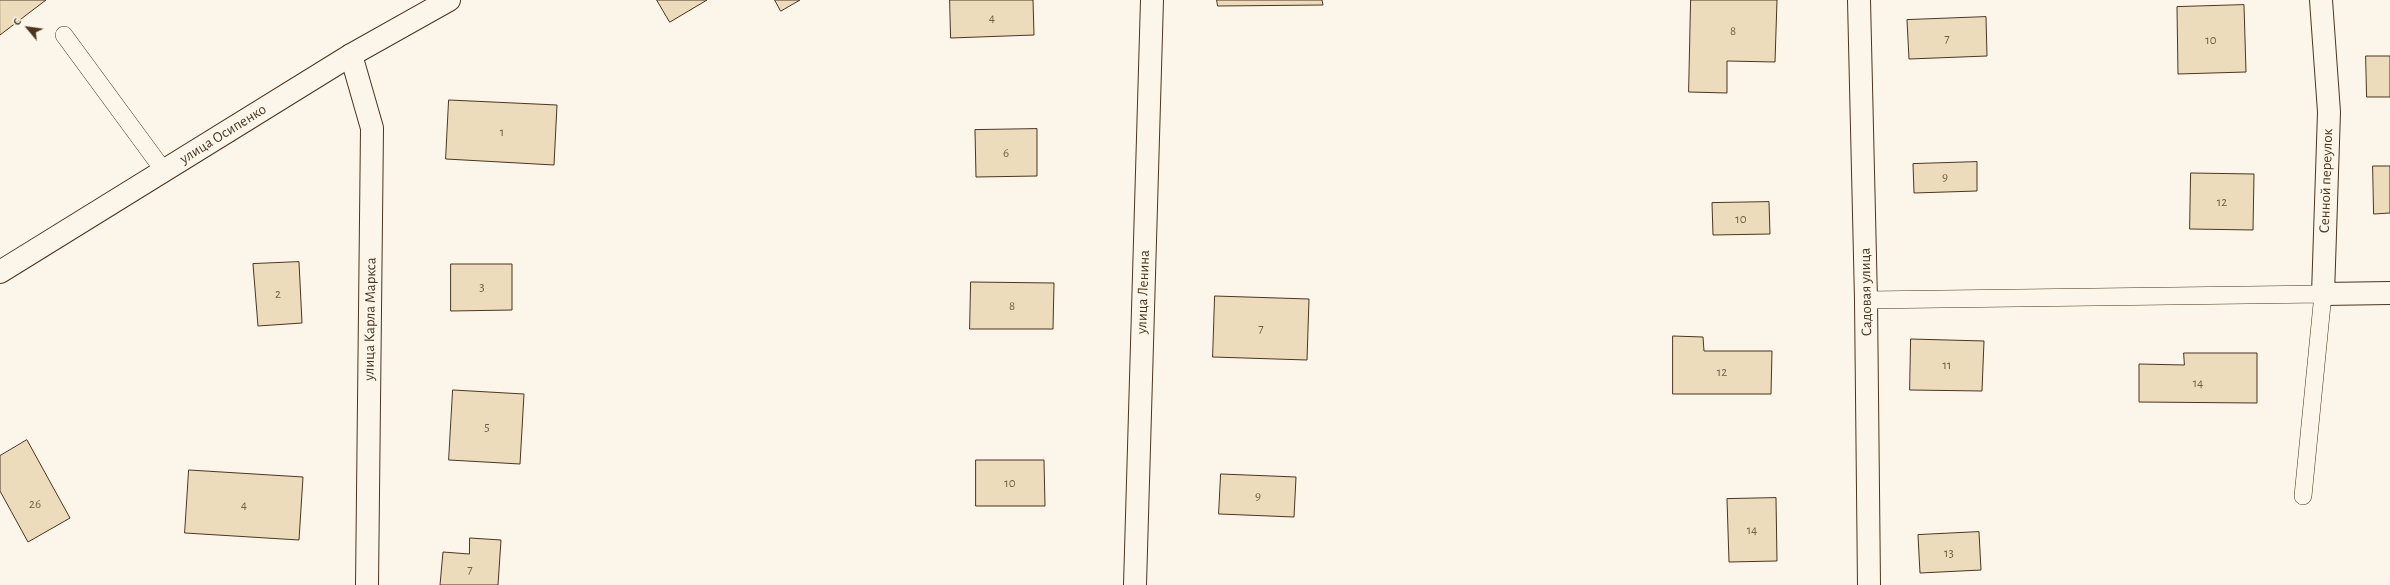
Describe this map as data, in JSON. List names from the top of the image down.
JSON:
{
  "streets": {
    "street": [
      "улица Осипенко",
      "Сенной переулок",
      "улица Ленина",
      "Садовая улица",
      "улица Карла Маркса"
    ]
  },
  "crossings": [
    ["улица Осипенко", "улица Карла Маркса"]
  ],
  "house_numbers": [
    "4",
    "8",
    "7",
    "10",
    "1",
    "6",
    "9",
    "12",
    "10",
    "3",
    "2",
    "8",
    "7",
    "11",
    "12",
    "14",
    "5",
    "10",
    "9",
    "26",
    "4",
    "14",
    "13",
    "7"
  ],
  "north": "top left"
}
